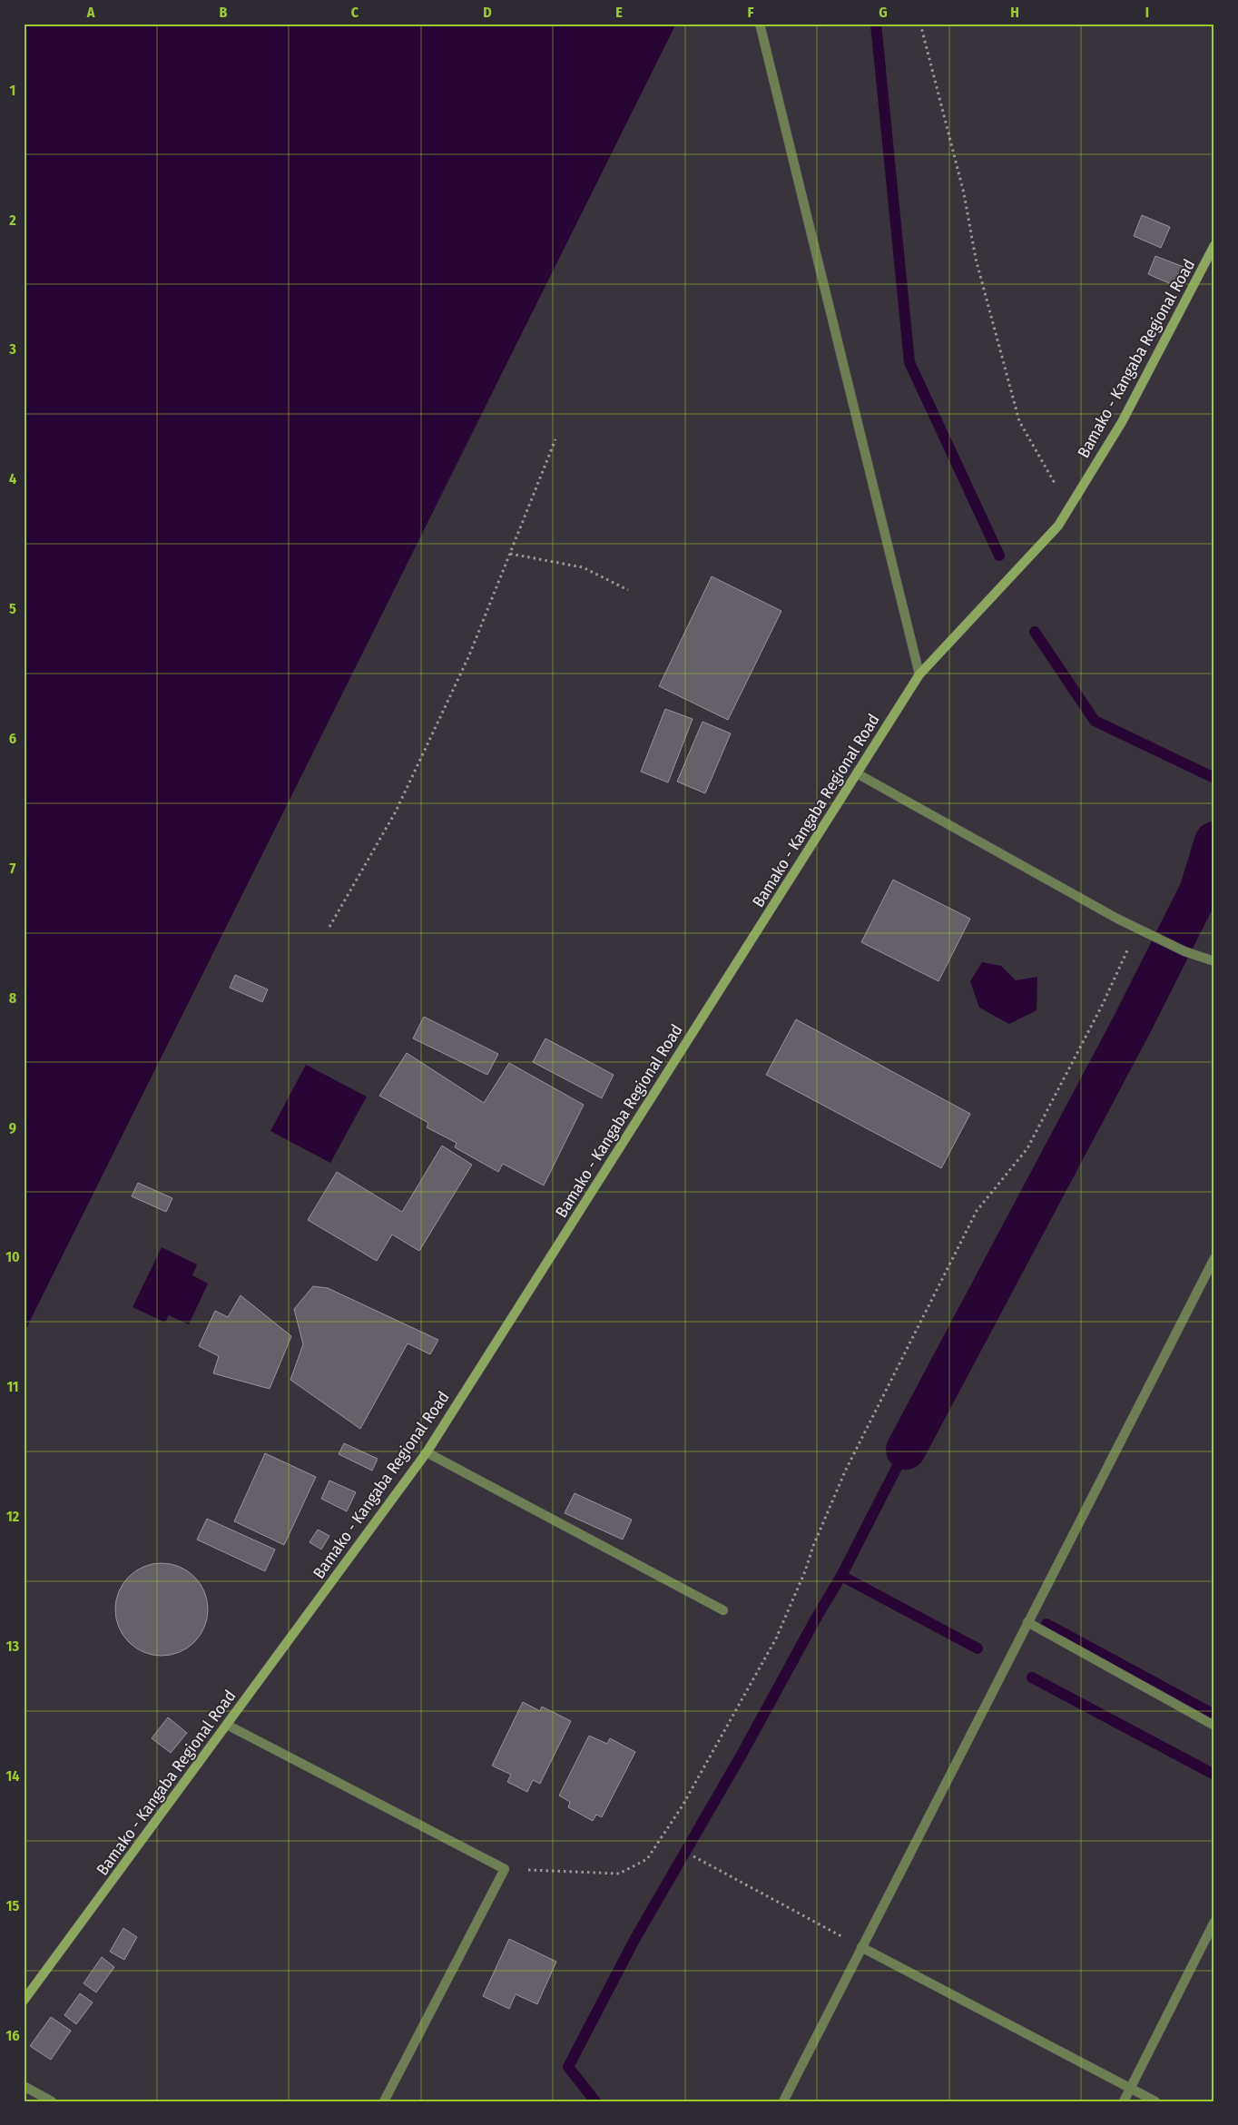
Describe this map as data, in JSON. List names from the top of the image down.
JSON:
{
  "streets": {
    "street": ["Bamako - Kangaba Regional Road"]
  },
  "grid": {
    "columns": [
      "A",
      "B",
      "C",
      "D",
      "E",
      "F",
      "G",
      "H",
      "I"
    ],
    "rows": [
      "1",
      "2",
      "3",
      "4",
      "5",
      "6",
      "7",
      "8",
      "9",
      "10",
      "11",
      "12",
      "13",
      "14",
      "15",
      "16"
    ]
  }
}
